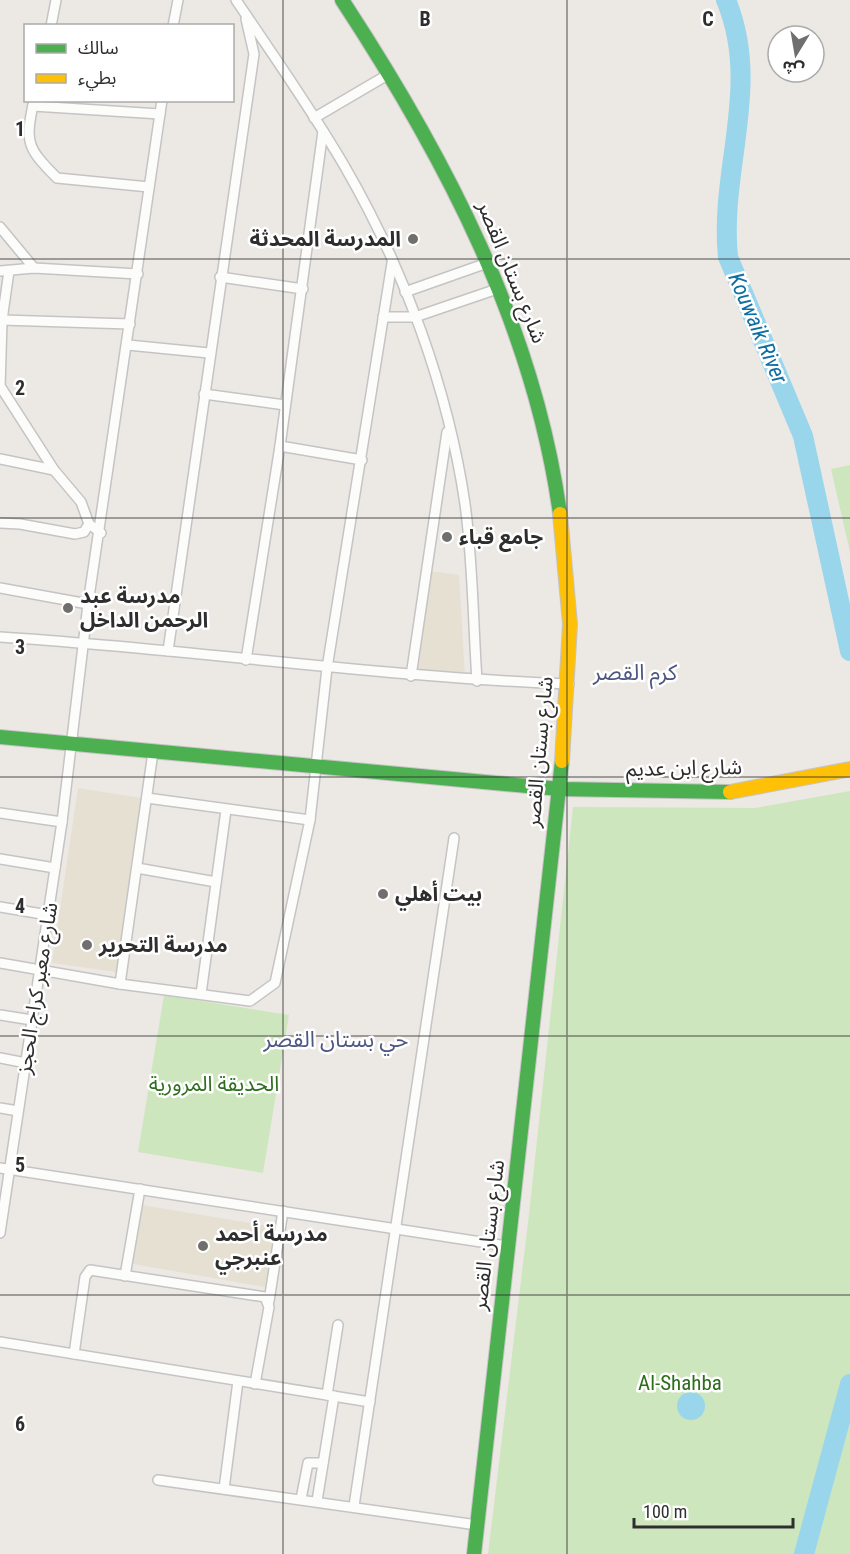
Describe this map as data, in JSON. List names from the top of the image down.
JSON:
{
  "streets": {
    "main road": ["شارع بستان القصر", "شارع ابن عديم"],
    "street": ["شارع معبر كراج الحجز"]
  },
  "crossings": [
    ["شارع بستان القصر", "شارع ابن عديم"],
    ["شارع ابن عديم", "شارع معبر كراج الحجز"]
  ],
  "districts": ["كرم القصر", "حي بستان القصر"],
  "water": ["Kouwaik River"],
  "parks": ["الحديقة المرورية", "Al-Shahba"],
  "places": [
    "المدرسة المحدثة",
    "جامع قباء",
    "مدرسة عبد الرحمن الداخل",
    "بيت أهلي",
    "مدرسة التحرير",
    "مدرسة أحمد عنبرجي"
  ],
  "legend": ["سالك", "بطيء"],
  "scale_bar": "100 m",
  "north": "bottom",
  "grid": {
    "columns": ["B", "C"],
    "rows": [
      "1",
      "2",
      "3",
      "4",
      "5",
      "6"
    ]
  }
}
